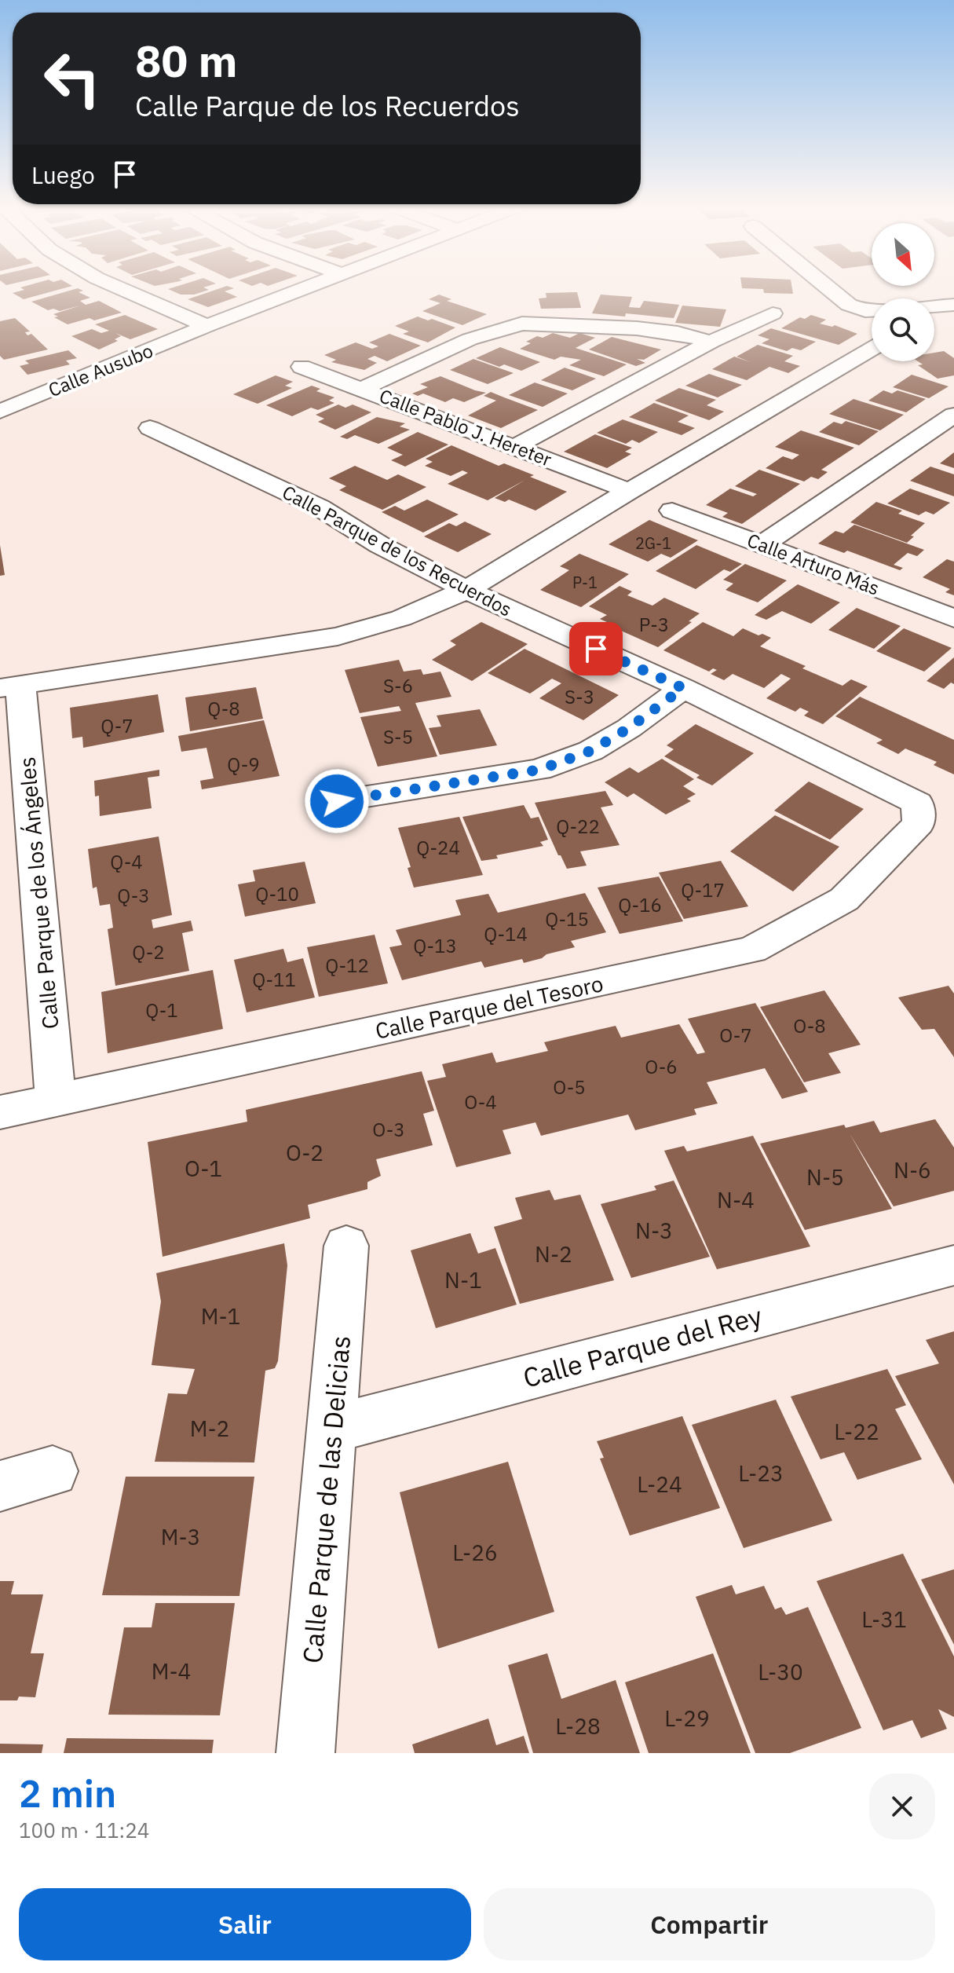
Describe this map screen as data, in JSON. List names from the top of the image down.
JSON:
{
  "streets": {
    "street": [
      "Calle Ausubo",
      "Calle Pablo J. Hereter",
      "Calle Parque de los Recuerdos",
      "Calle Arturo Más",
      "Calle Parque de los Ángeles",
      "Calle Parque del Tesoro",
      "Calle Parque del Rey",
      "Calle Parque de las Delicias"
    ]
  },
  "crossings": [
    ["Calle Parque de los Recuerdos", "Calle Parque del Tesoro"],
    ["Calle Parque de los Ángeles", "Calle Parque del Tesoro"],
    ["Calle Parque del Rey", "Calle Parque de las Delicias"]
  ],
  "house_numbers": [
    "2G-1",
    "P-1",
    "P-3",
    "S-6",
    "S-3",
    "Q-8",
    "Q-7",
    "S-5",
    "Q-9",
    "Q-22",
    "Q-24",
    "Q-4",
    "Q-17",
    "Q-10",
    "Q-3",
    "Q-16",
    "Q-15",
    "Q-14",
    "Q-13",
    "Q-2",
    "Q-12",
    "Q-11",
    "Q-1",
    "O-8",
    "O-7",
    "O-6",
    "O-5",
    "O-4",
    "O-3",
    "O-2",
    "O-1",
    "N-6",
    "N-5",
    "N-4",
    "N-3",
    "N-2",
    "N-1",
    "M-1",
    "M-2",
    "L-22",
    "L-23",
    "L-24",
    "M-3",
    "L-26",
    "L-31",
    "M-4",
    "L-30",
    "L-29",
    "L-28"
  ],
  "north": "bottom right",
  "page": {
    "turn": ["80 m", "Calle Parque de los Recuerdos"],
    "then": "Luego",
    "heading": ["2 min", "100 m · 11:24"],
    "buttons": ["Salir", "Compartir"]
  }
}
